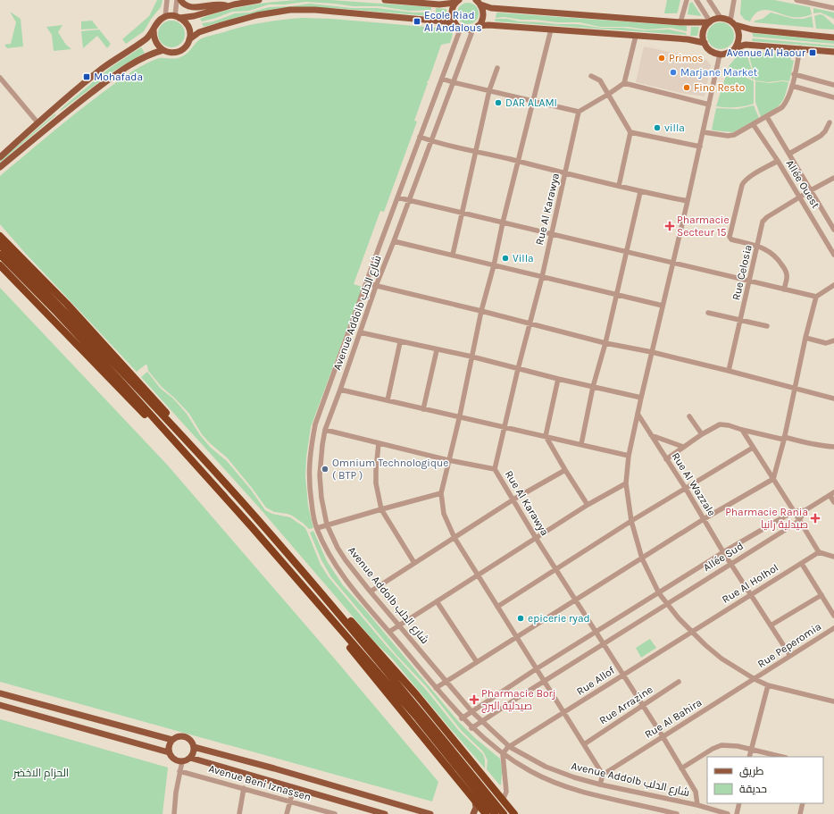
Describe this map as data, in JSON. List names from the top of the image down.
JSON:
{
  "streets": {
    "street": [
      "Allée Ouest",
      "Rue Al Karawya",
      "Rue Celosia",
      "Avenue Addolb شارع الدلب",
      "Rue Al Wazzale",
      "Allée Sud",
      "Rue Al Holhol",
      "Rue Peperomia",
      "Rue Allof",
      "Rue Arrazine",
      "Rue Al Bahira",
      "Avenue Beni Iznassen"
    ]
  },
  "crossings": [
    ["Allée Ouest", "Rue Celosia"],
    ["Rue Al Karawya", "Avenue Addolb شارع الدلب"],
    ["Rue Al Karawya", "Allée Sud"],
    ["Rue Al Karawya", "Rue Allof"],
    ["Rue Al Karawya", "Rue Arrazine"],
    ["Rue Al Karawya", "Rue Al Bahira"],
    ["Avenue Addolb شارع الدلب", "Allée Sud"],
    ["Avenue Addolb شارع الدلب", "Rue Allof"],
    ["Rue Al Wazzale", "Allée Sud"],
    ["Rue Al Wazzale", "Rue Al Holhol"],
    ["Rue Al Wazzale", "Rue Peperomia"],
    ["Rue Al Holhol", "Rue Allof"],
    ["Rue Peperomia", "Rue Al Bahira"]
  ],
  "parks": ["الحزام الاخضر"],
  "places": {
    "transit": ["Ecole Riad Al Andalous", "Avenue Al Haour", "Mohafada"],
    "other": [
      "Primos",
      "Marjane Market",
      "Fino Resto",
      "DAR ALAMI",
      "villa",
      "Villa",
      "Omnium Technologique ( BTP )",
      "epicerie ryad"
    ],
    "health": ["Pharmacie Secteur 15", "Pharmacie Rania صيدلية رانيا", "Pharmacie Borj صيدلية البرج"]
  },
  "legend": ["طريق", "حديقة"]
}
